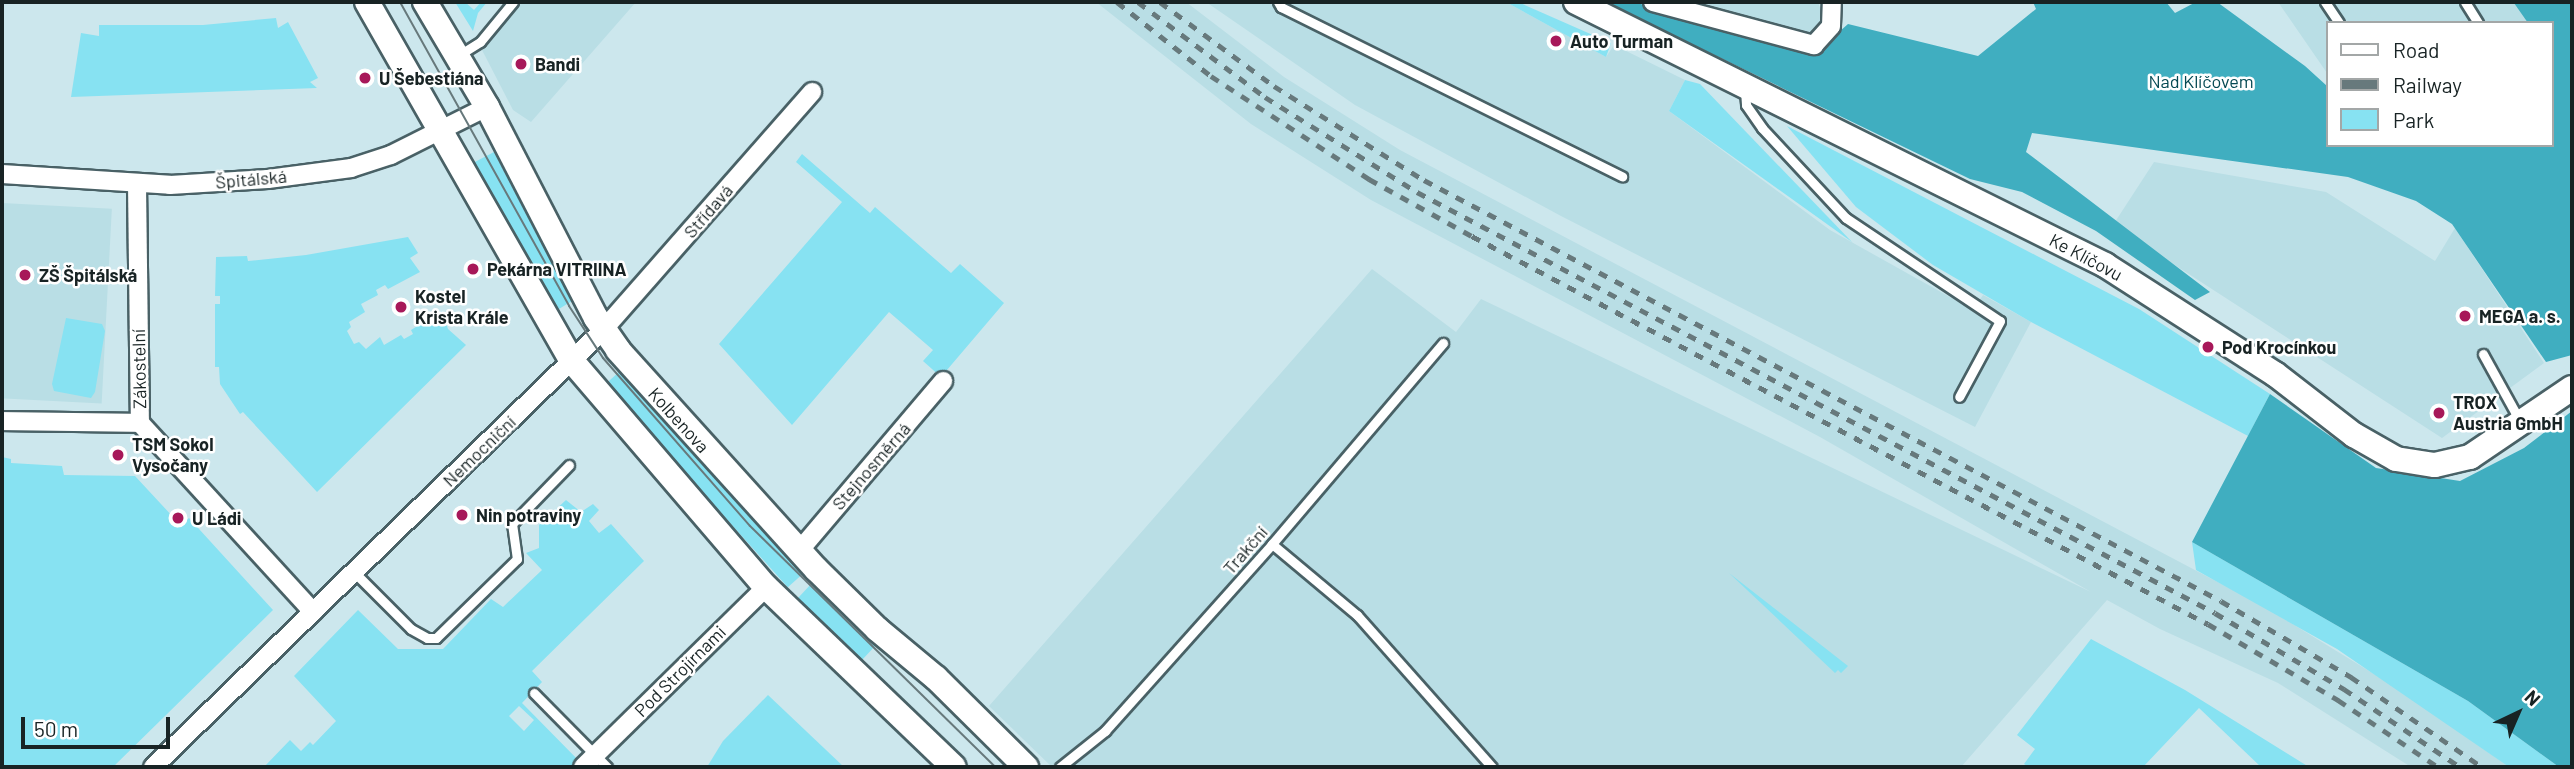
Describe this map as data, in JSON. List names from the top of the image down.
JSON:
{
  "streets": {
    "main road": ["Ke Klíčovu", "Kolbenova"],
    "street": [
      "Špitálská",
      "Střídavá",
      "Zákostelní",
      "Nemocniční",
      "Stejnosměrná",
      "Pod Strojírnami"
    ],
    "lane": ["Trakční"]
  },
  "crossings": [
    ["Špitálská", "Zákostelní"],
    ["Špitálská", "Kolbenova"],
    ["Střídavá", "Kolbenova"],
    ["Střídavá", "Nemocniční"],
    ["Zákostelní", "Nemocniční"],
    ["Kolbenova", "Nemocniční"],
    ["Kolbenova", "Stejnosměrná"]
  ],
  "parks": ["Nad Klíčovem"],
  "places": [
    "Auto Turman",
    "Bandi",
    "U Šebestiána",
    "Pekárna VITRIINA",
    "ZŠ Špitálská",
    "Kostel Krista Krále",
    "MEGA a. s.",
    "Pod Krocínkou",
    "TROX Austria GmbH",
    "TSM Sokol Vysočany",
    "Nin potraviny",
    "U Ládi"
  ],
  "legend": ["Road", "Railway", "Park"],
  "scale_bar": "50 m",
  "north": "top right"
}
